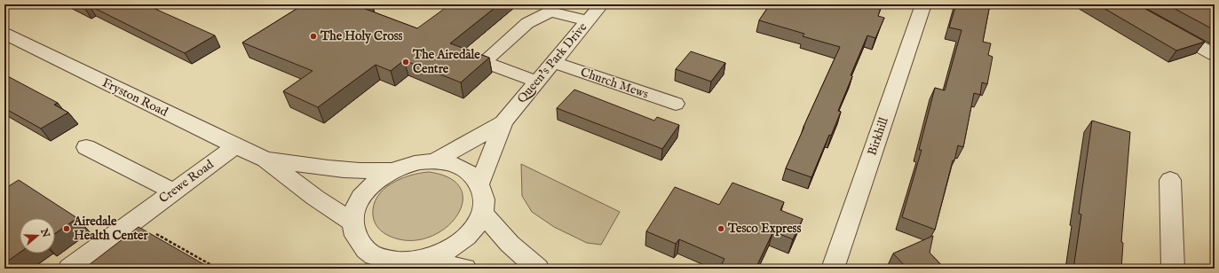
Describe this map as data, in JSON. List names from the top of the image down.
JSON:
{
  "streets": {
    "street": [
      "Queen's Park Drive",
      "Church Mews",
      "Fryston Road",
      "Birkhill",
      "Crewe Road"
    ]
  },
  "crossings": [
    ["Queen's Park Drive", "Church Mews"],
    ["Queen's Park Drive", "Fryston Road"],
    ["Fryston Road", "Crewe Road"]
  ],
  "places": [
    "The Holy Cross",
    "The Airedale Centre",
    "Airedale Health Center",
    "Tesco Express"
  ],
  "north": "right"
}
